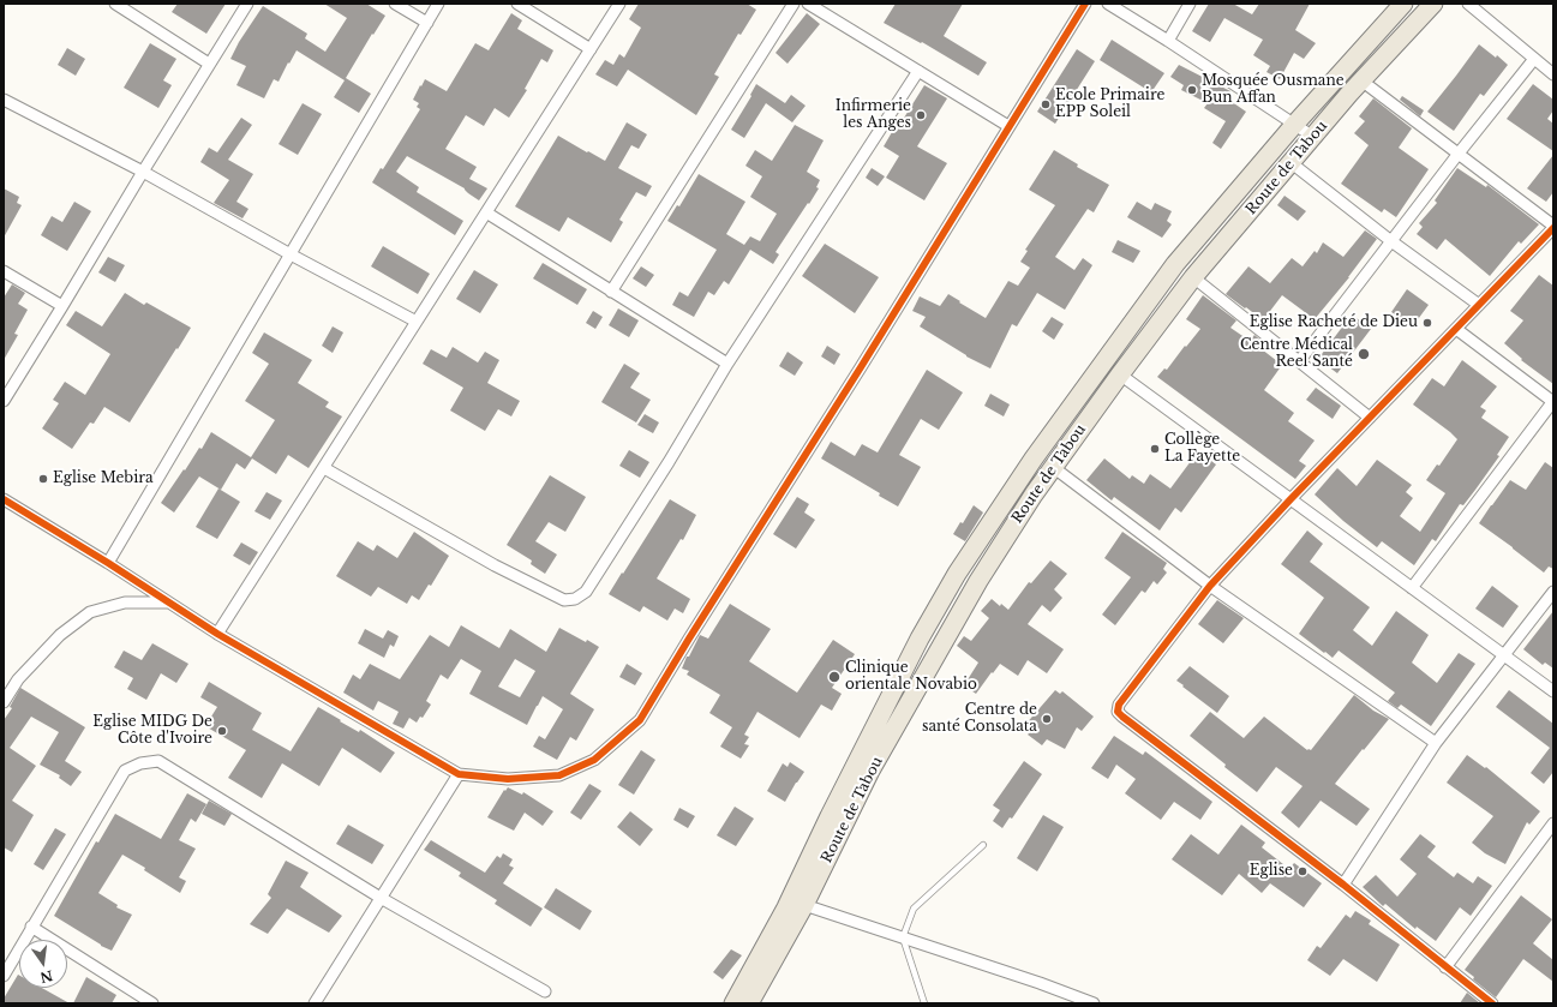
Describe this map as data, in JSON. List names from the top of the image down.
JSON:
{
  "streets": {
    "main road": ["Route de Tabou"]
  },
  "places": [
    "Mosquée Ousmane Bun Affan",
    "Ecole Primaire EPP Soleil",
    "Infirmerie les Anges",
    "Eglise Racheté de Dieu",
    "Centre Médical Reel Santé",
    "Collège La Fayette",
    "Eglise Mebira",
    "Clinique orientale Novabio",
    "Centre de santé Consolata",
    "Eglise MIDG De Côte d'Ivoire",
    "Eglise"
  ],
  "north": "bottom"
}
